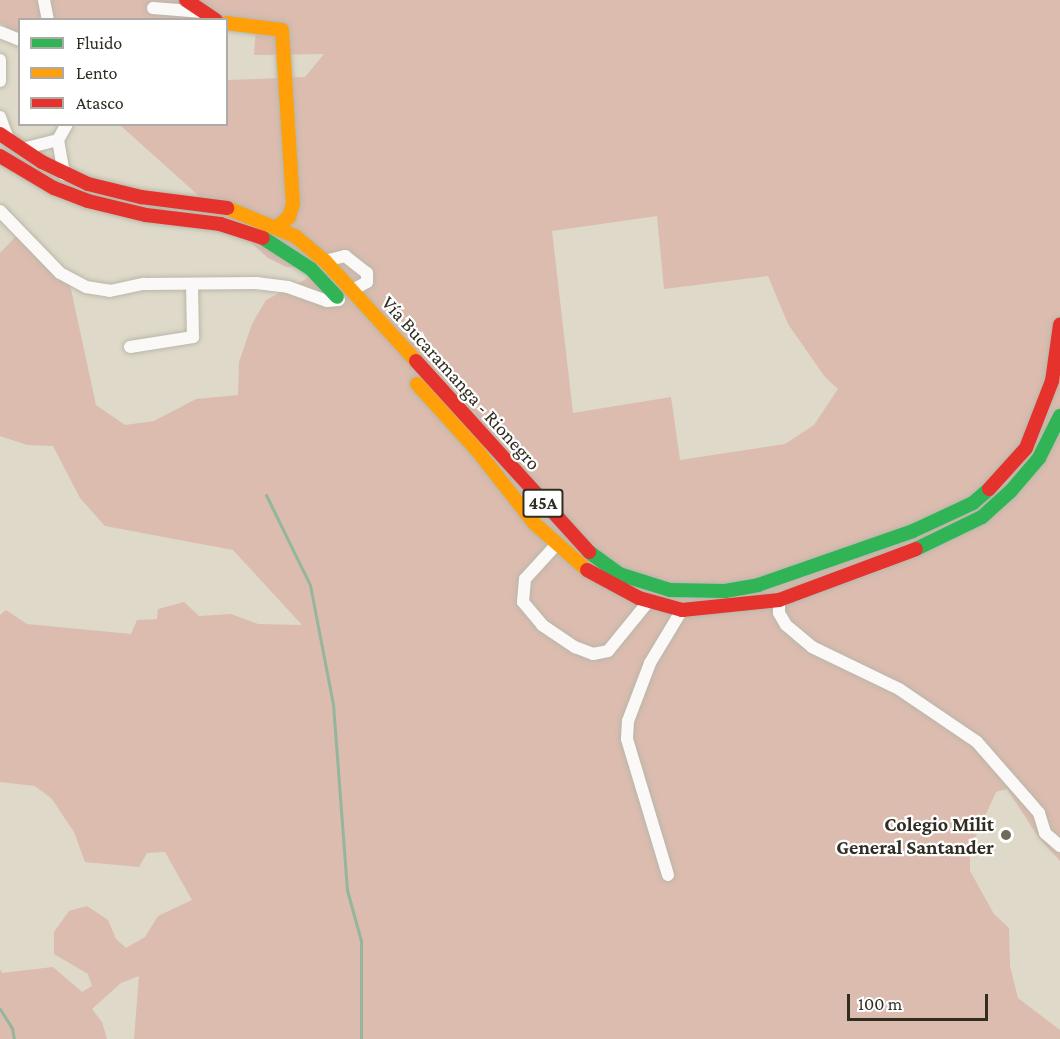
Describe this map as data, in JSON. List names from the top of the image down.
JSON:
{
  "streets": {
    "main road": ["Vía Bucaramanga - Rionegro", "45A"]
  },
  "places": ["Colegio Milit General Santander"],
  "legend": ["Fluido", "Lento", "Atasco"],
  "scale_bar": "100 m"
}
